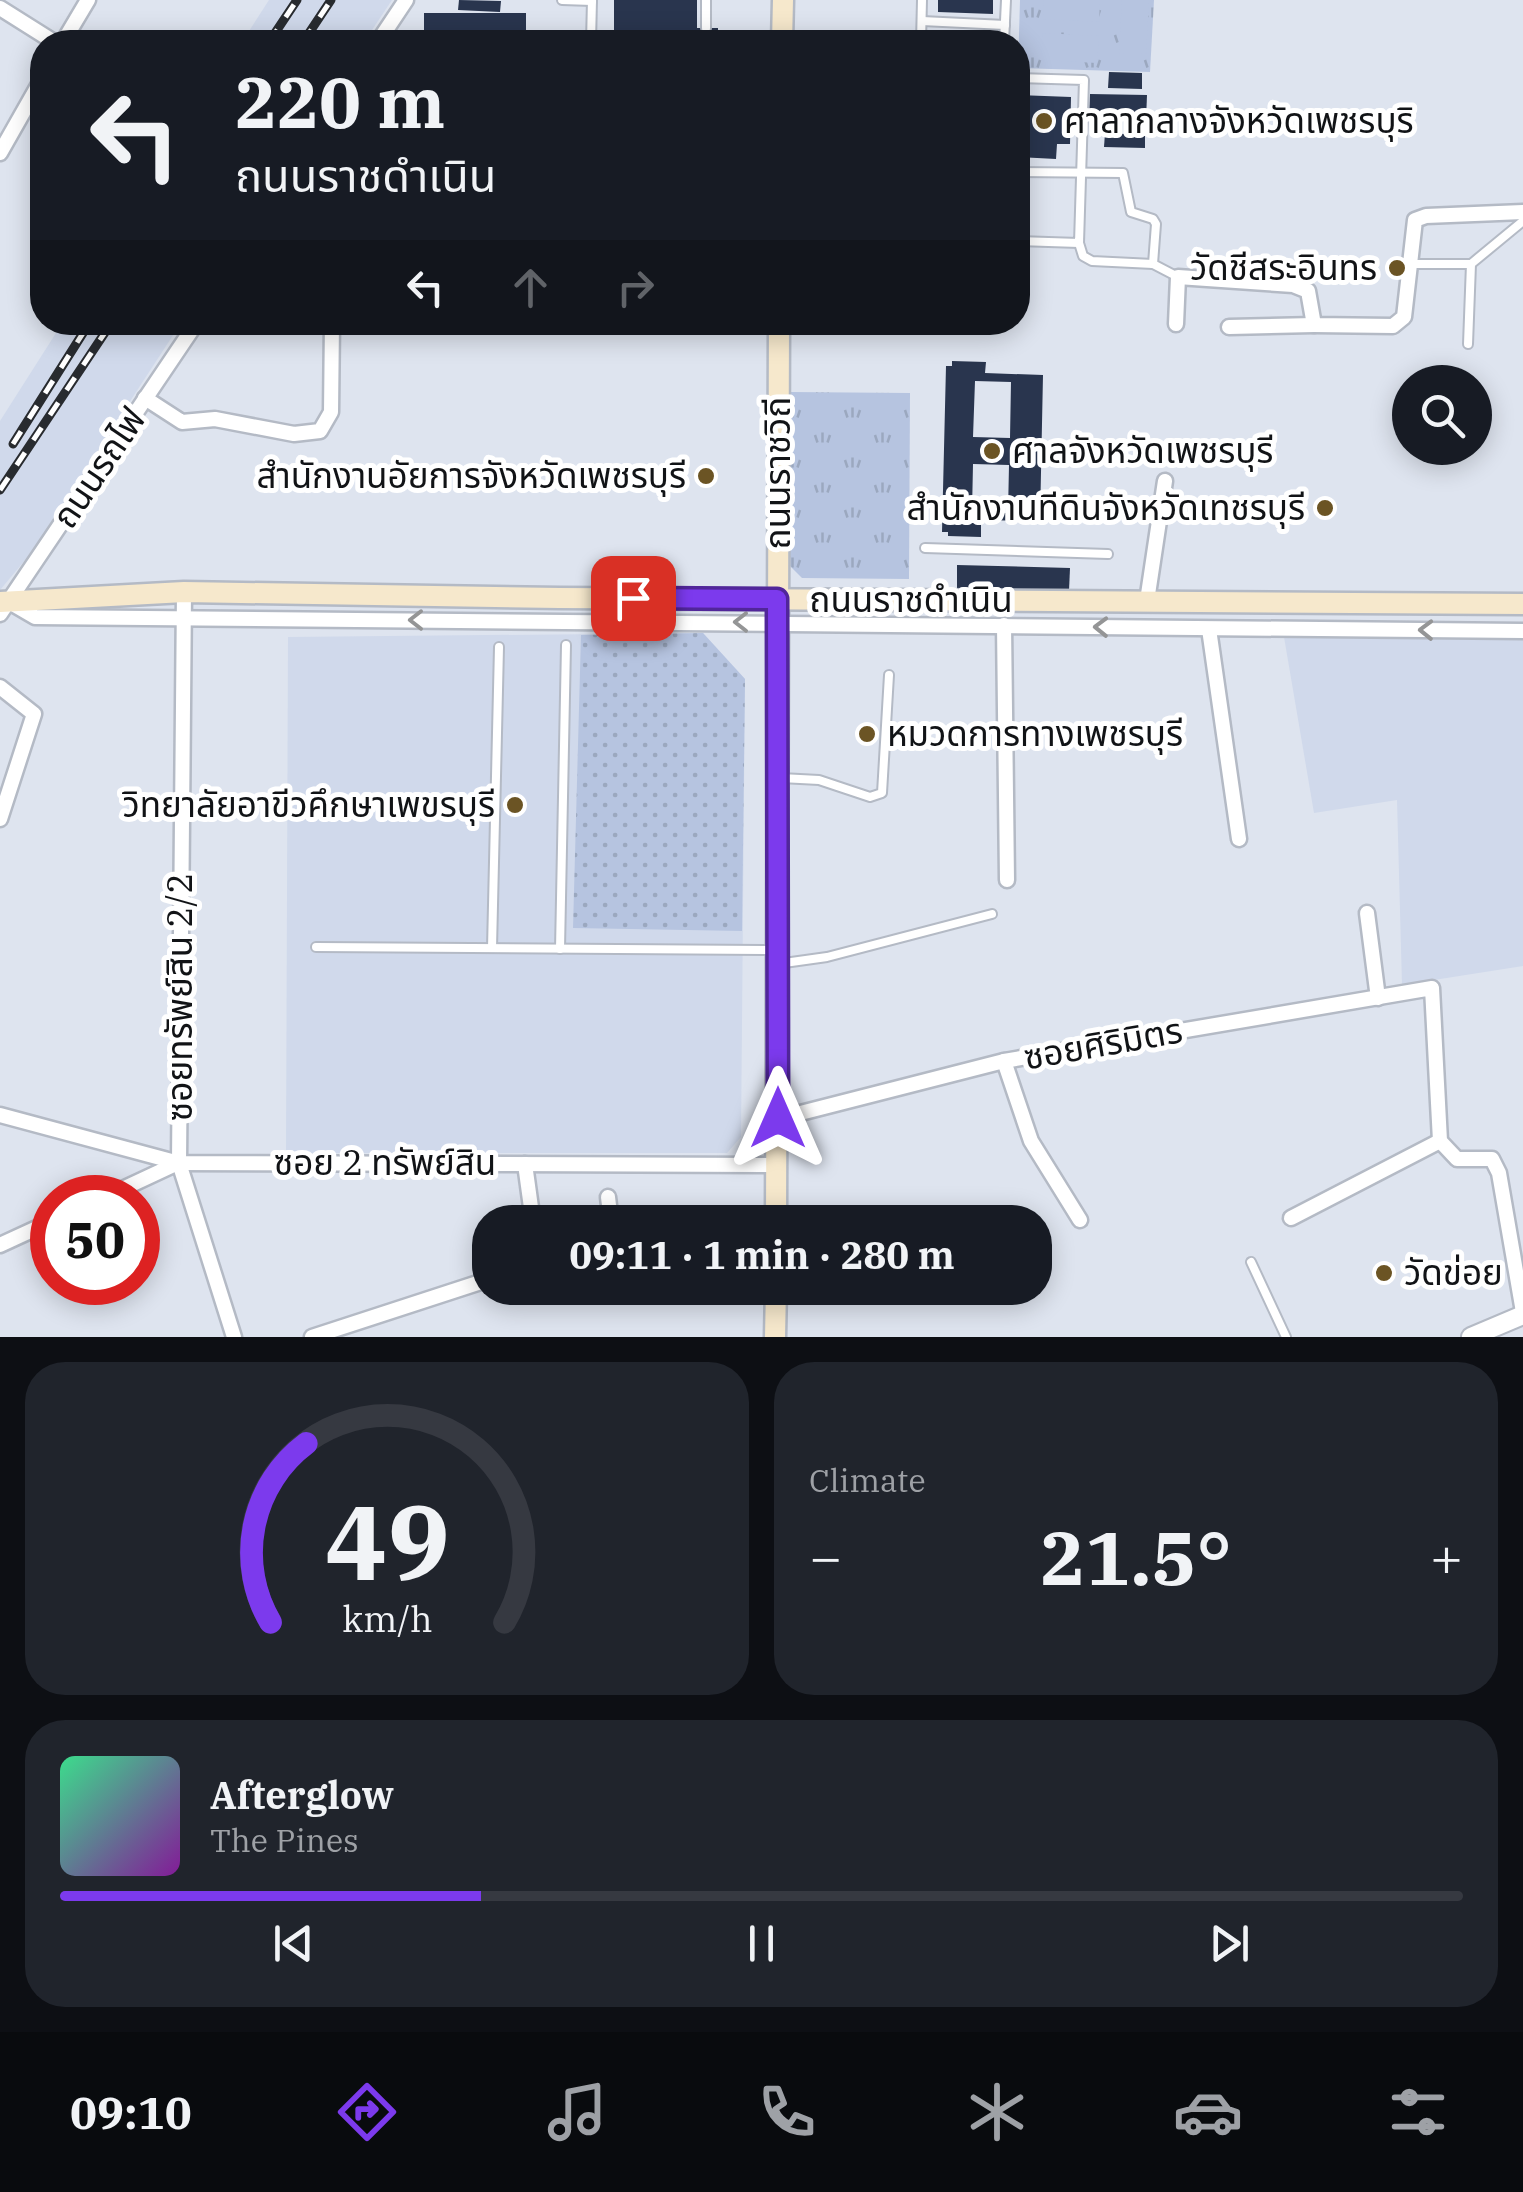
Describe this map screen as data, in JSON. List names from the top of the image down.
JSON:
{
  "streets": {
    "main road": ["ถนนราชวิถี", "ถนนราชดำเนิน"],
    "street": [
      "ถนนรถไฟ",
      "ซอยทรัพย์สิน 2/2",
      "ซอยศิริมิตร",
      "ซอย 2 ทรัพย์สิน"
    ]
  },
  "crossings": [
    ["ถนนรถไฟ", "ถนนราชดำเนิน"],
    ["ถนนราชวิถี", "ถนนราชดำเนิน"],
    ["ถนนราชวิถี", "ซอยศิริมิตร"],
    ["ถนนราชวิถี", "ซอย 2 ทรัพย์สิน"],
    ["ถนนราชดำเนิน", "ซอยทรัพย์สิน 2/2"],
    ["ซอยทรัพย์สิน 2/2", "ซอย 2 ทรัพย์สิน"]
  ],
  "places": [
    "ศาลากลางจังหวัดเพชรบุริ",
    "วัดชีสระอินทร",
    "ศาลจังหวัดเพชรบุรี",
    "สำนักงานอัยการจังหวัดเพชรบุรี",
    "สำนักงานทีดินจังหวัดเทชรบุรี",
    "หมวดการทางเพชรบุรี",
    "วิทยาลัยอาขีวคึกษาเพขรบุรี",
    "วัดข่อย"
  ],
  "page": {
    "turn": ["220 m", "ถนนราชดำเนิน"],
    "limit": "50",
    "trip": "09:11 · 1 min · 280 m",
    "tile": "Climate",
    "heat": ["−", "21.5°", "+"],
    "song": ["Afterglow", "The Pines"],
    "tabs": "09:10",
    "gauge": ["49", "km/h"]
  }
}
